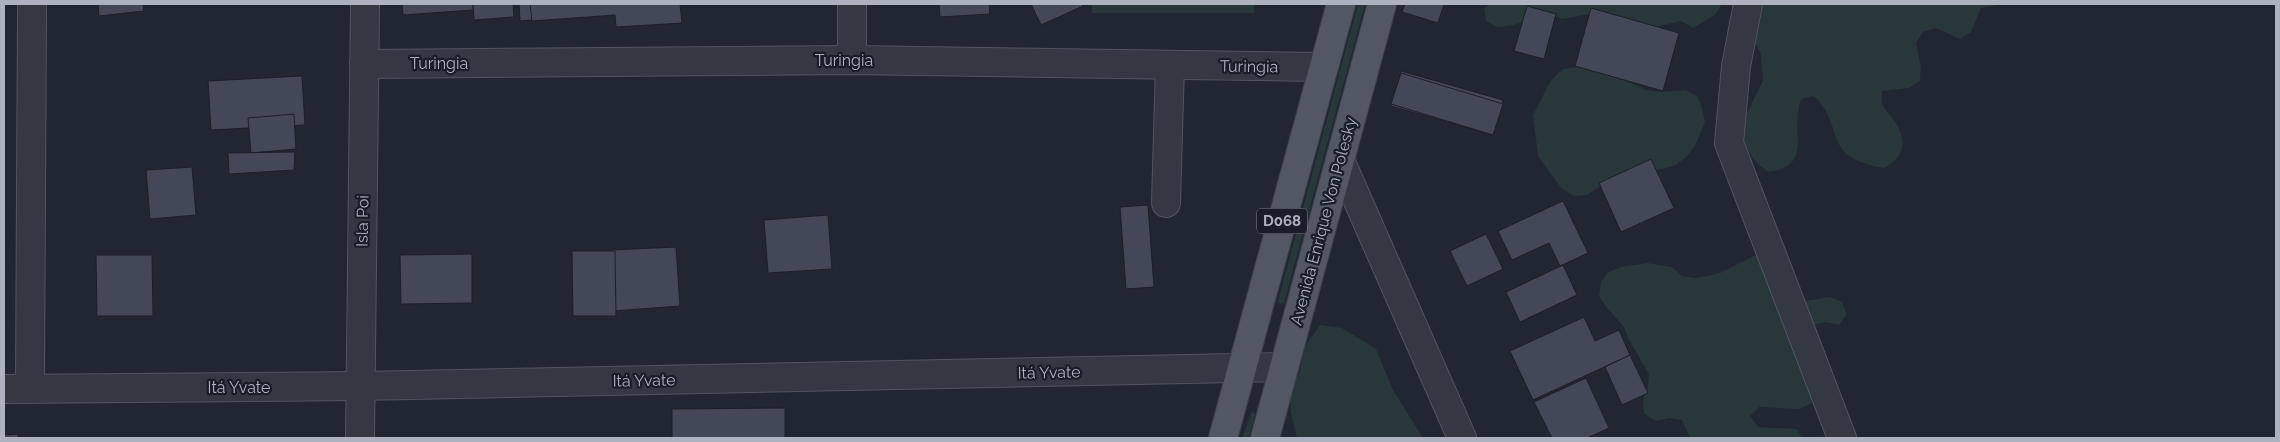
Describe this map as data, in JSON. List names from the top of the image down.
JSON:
{
  "streets": {
    "main road": ["D068", "Avenida Enrique Von Polesky"],
    "street": ["Turingia", "Isla Poi", "Itá Yvate"]
  },
  "crossings": [
    ["Turingia", "Isla Poi"],
    ["Turingia", "D068"],
    ["Isla Poi", "Itá Yvate"],
    ["D068", "Itá Yvate"],
    ["Avenida Enrique Von Polesky", "Itá Yvate"]
  ]
}
